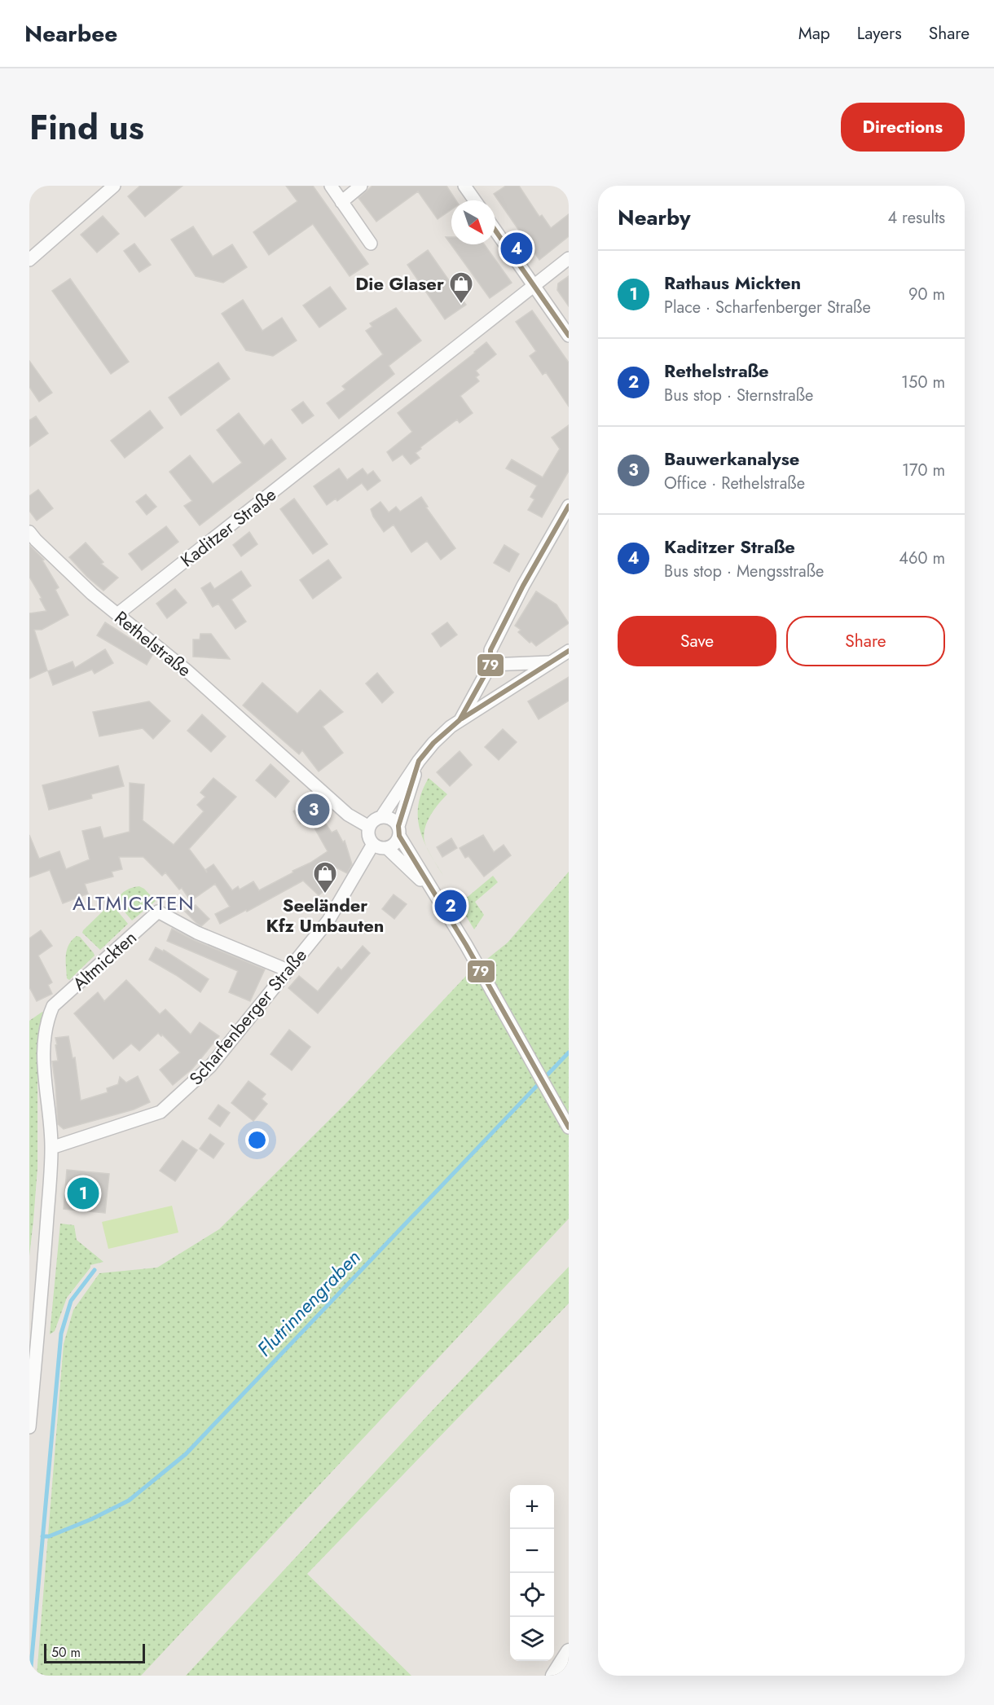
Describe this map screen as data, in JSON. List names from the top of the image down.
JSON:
{
  "streets": {
    "street": [
      "Kaditzer Straße",
      "Rethelstraße",
      "Altmickten",
      "Scharfenberger Straße"
    ]
  },
  "crossings": [
    ["Kaditzer Straße", "Rethelstraße"],
    ["Rethelstraße", "Scharfenberger Straße"],
    ["Altmickten", "Scharfenberger Straße"]
  ],
  "districts": ["ALTMICKTEN"],
  "water": ["Flutrinnengraben"],
  "places": {
    "shop": ["Die Glaser", "Seeländer Kfz Umbauten"]
  },
  "lines": ["transit line 79"],
  "scale_bar": "50 m",
  "north": "bottom right",
  "page": {
    "header": "Nearbee",
    "nav": ["Map", "Layers", "Share"],
    "title": "Find us",
    "buttons": [
      "Directions",
      ["Save", "Share"]
    ],
    "heading": ["Nearby", "4 results"],
    "pins": [
      "4",
      "3",
      "2",
      "1"
    ],
    "list": [
      {
        "mark": "1",
        "name": "Rathaus Mickten",
        "note": "Place · Scharfenberger Straße",
        "value": "90 m"
      },
      {
        "mark": "2",
        "name": "Rethelstraße",
        "note": "Bus stop · Sternstraße",
        "value": "150 m"
      },
      {
        "mark": "3",
        "name": "Bauwerkanalyse",
        "note": "Office · Rethelstraße",
        "value": "170 m"
      },
      {
        "mark": "4",
        "name": "Kaditzer Straße",
        "note": "Bus stop · Mengsstraße",
        "value": "460 m"
      }
    ],
    "map_buttons": ["+", "−"],
    "scale": "50 m"
  }
}
